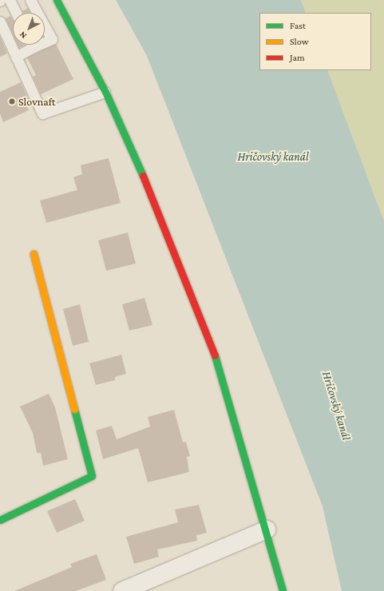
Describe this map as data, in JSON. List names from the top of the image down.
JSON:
{
  "water": ["Hričovský kanál"],
  "places": ["Slovnaft"],
  "legend": ["Fast", "Slow", "Jam"],
  "north": "bottom left"
}
